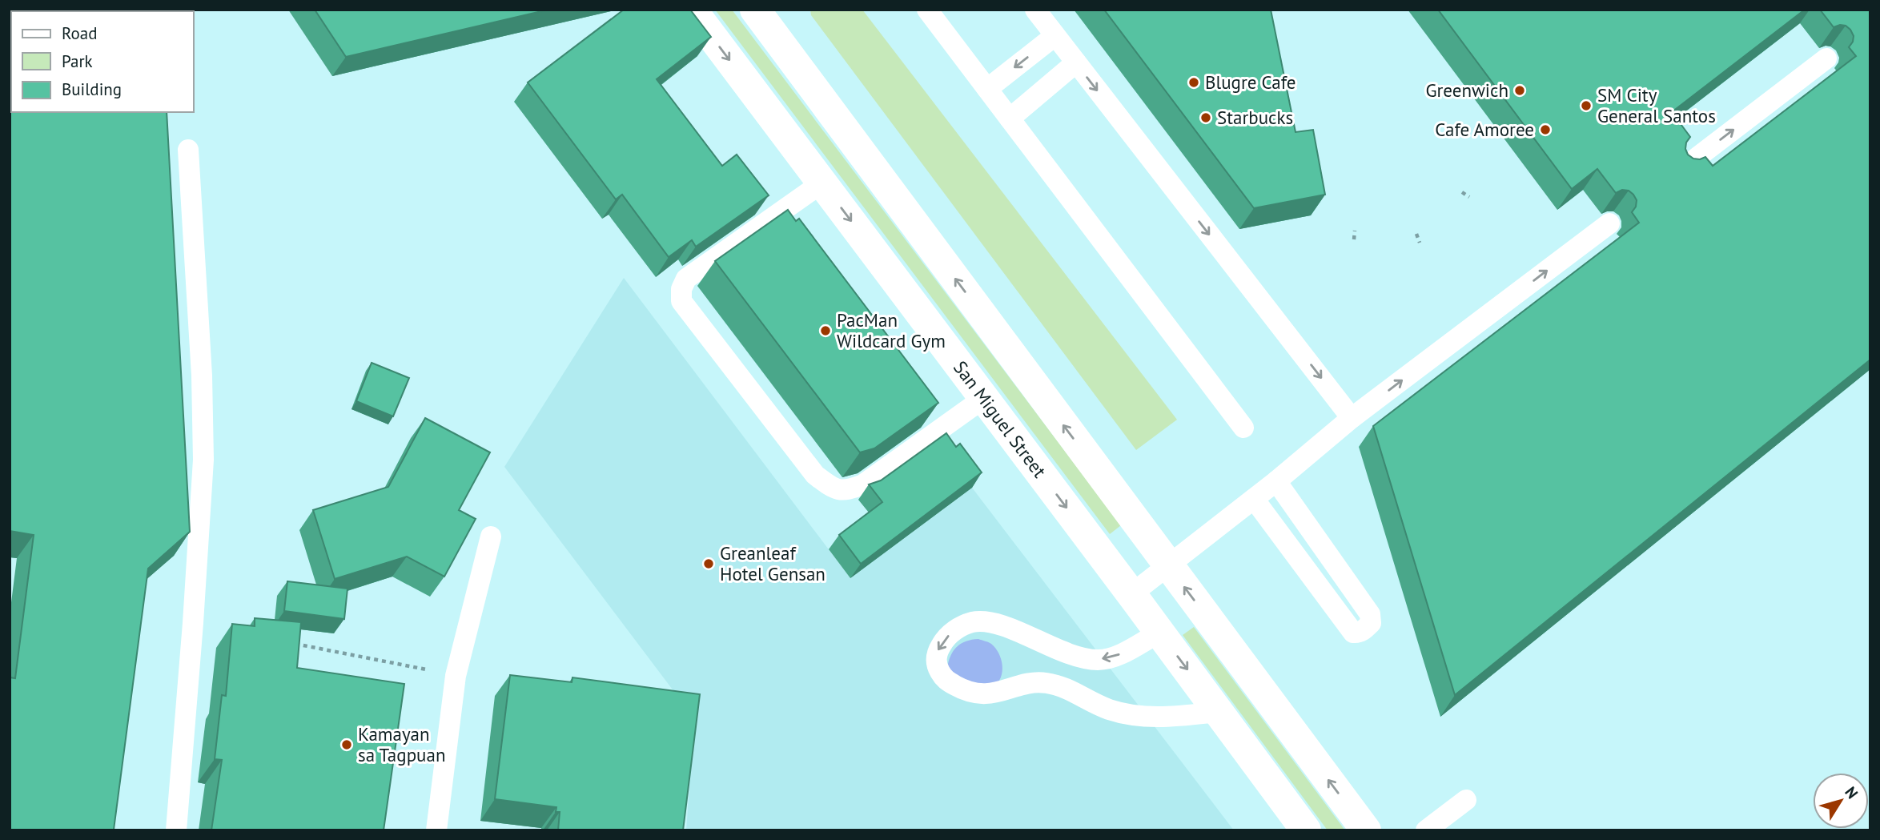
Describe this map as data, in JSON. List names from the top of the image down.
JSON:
{
  "streets": {
    "street": ["San Miguel Street"]
  },
  "places": [
    "Blugre Cafe",
    "Greenwich",
    "SM City General Santos",
    "Starbucks",
    "Cafe Amoree",
    "PacMan Wildcard Gym",
    "Greanleaf Hotel Gensan",
    "Kamayan sa Tagpuan"
  ],
  "legend": ["Road", "Park", "Building"],
  "north": "top right"
}
